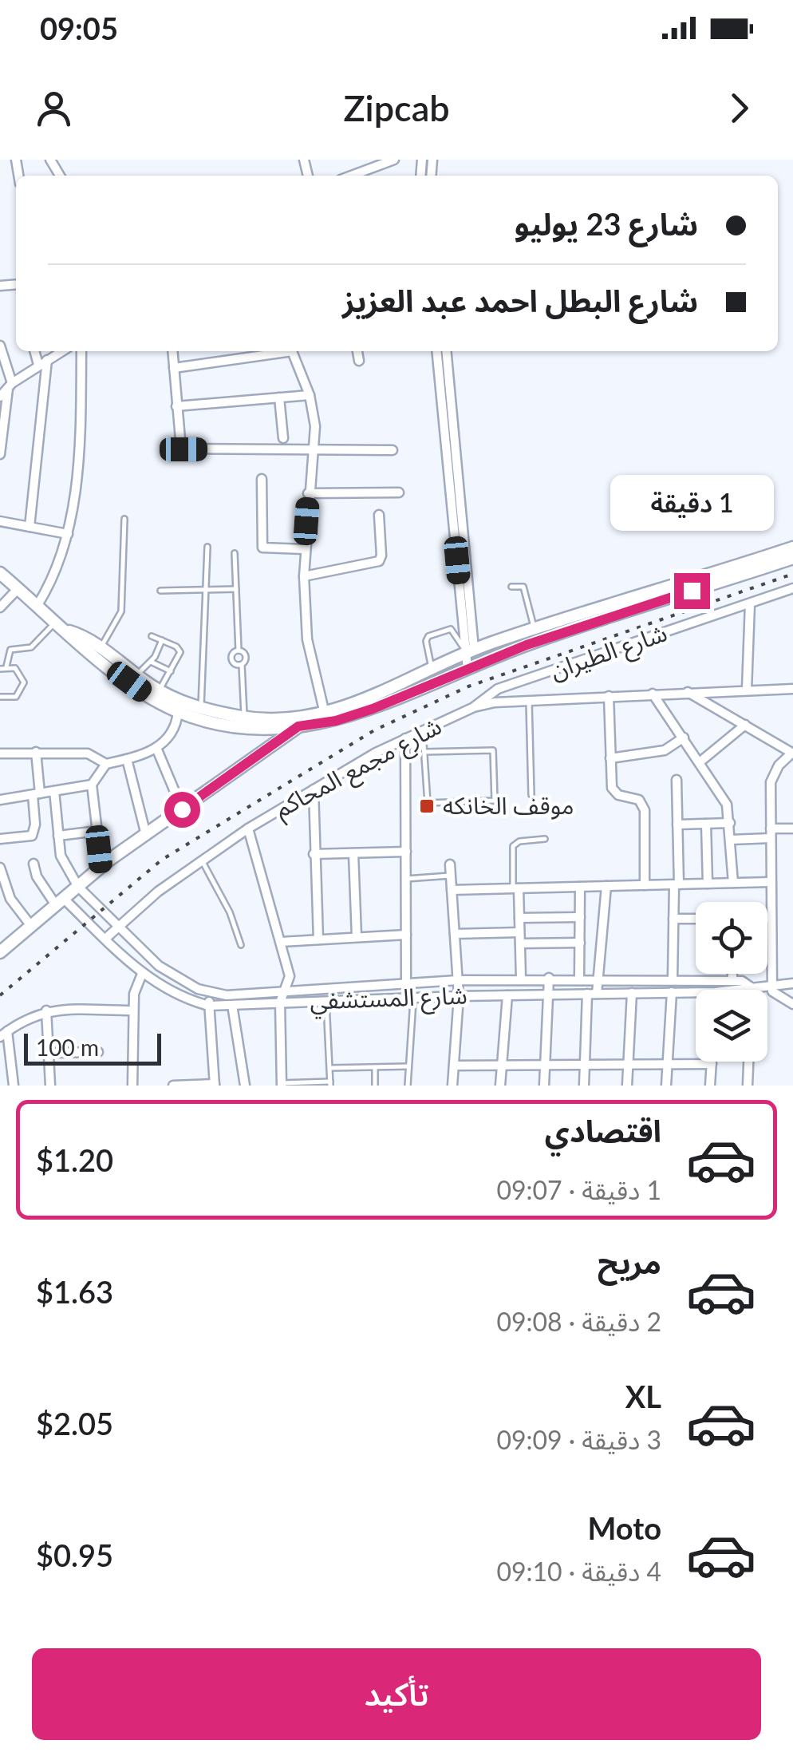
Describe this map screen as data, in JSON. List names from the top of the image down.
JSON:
{
  "streets": {
    "street": ["شارع الطيران", "شارع مجمع المحاكم", "شارع المستشفي"]
  },
  "crossings": [
    ["شارع الطيران", "شارع مجمع المحاكم"],
    ["شارع مجمع المحاكم", "شارع المستشفي"]
  ],
  "places": {
    "transit": ["موقف الخانكه"]
  },
  "scale_bar": "100 m",
  "page": {
    "status": "09:05",
    "header": "Zipcab",
    "banner": ["شارع 23 يوليو", "شارع البطل احمد عبد العزيز"],
    "bubble": "1 دقيقة",
    "scale": "100 m",
    "list": [
      {
        "name": "اقتصادي",
        "note": "1 دقيقة · 09:07",
        "value": "$1.20"
      },
      {
        "name": "مريح",
        "note": "2 دقيقة · 09:08",
        "value": "$1.63"
      },
      {
        "name": "XL",
        "note": "3 دقيقة · 09:09",
        "value": "$2.05"
      },
      {
        "name": "Moto",
        "note": "4 دقيقة · 09:10",
        "value": "$0.95"
      }
    ],
    "buttons": "تأكيد"
  }
}
